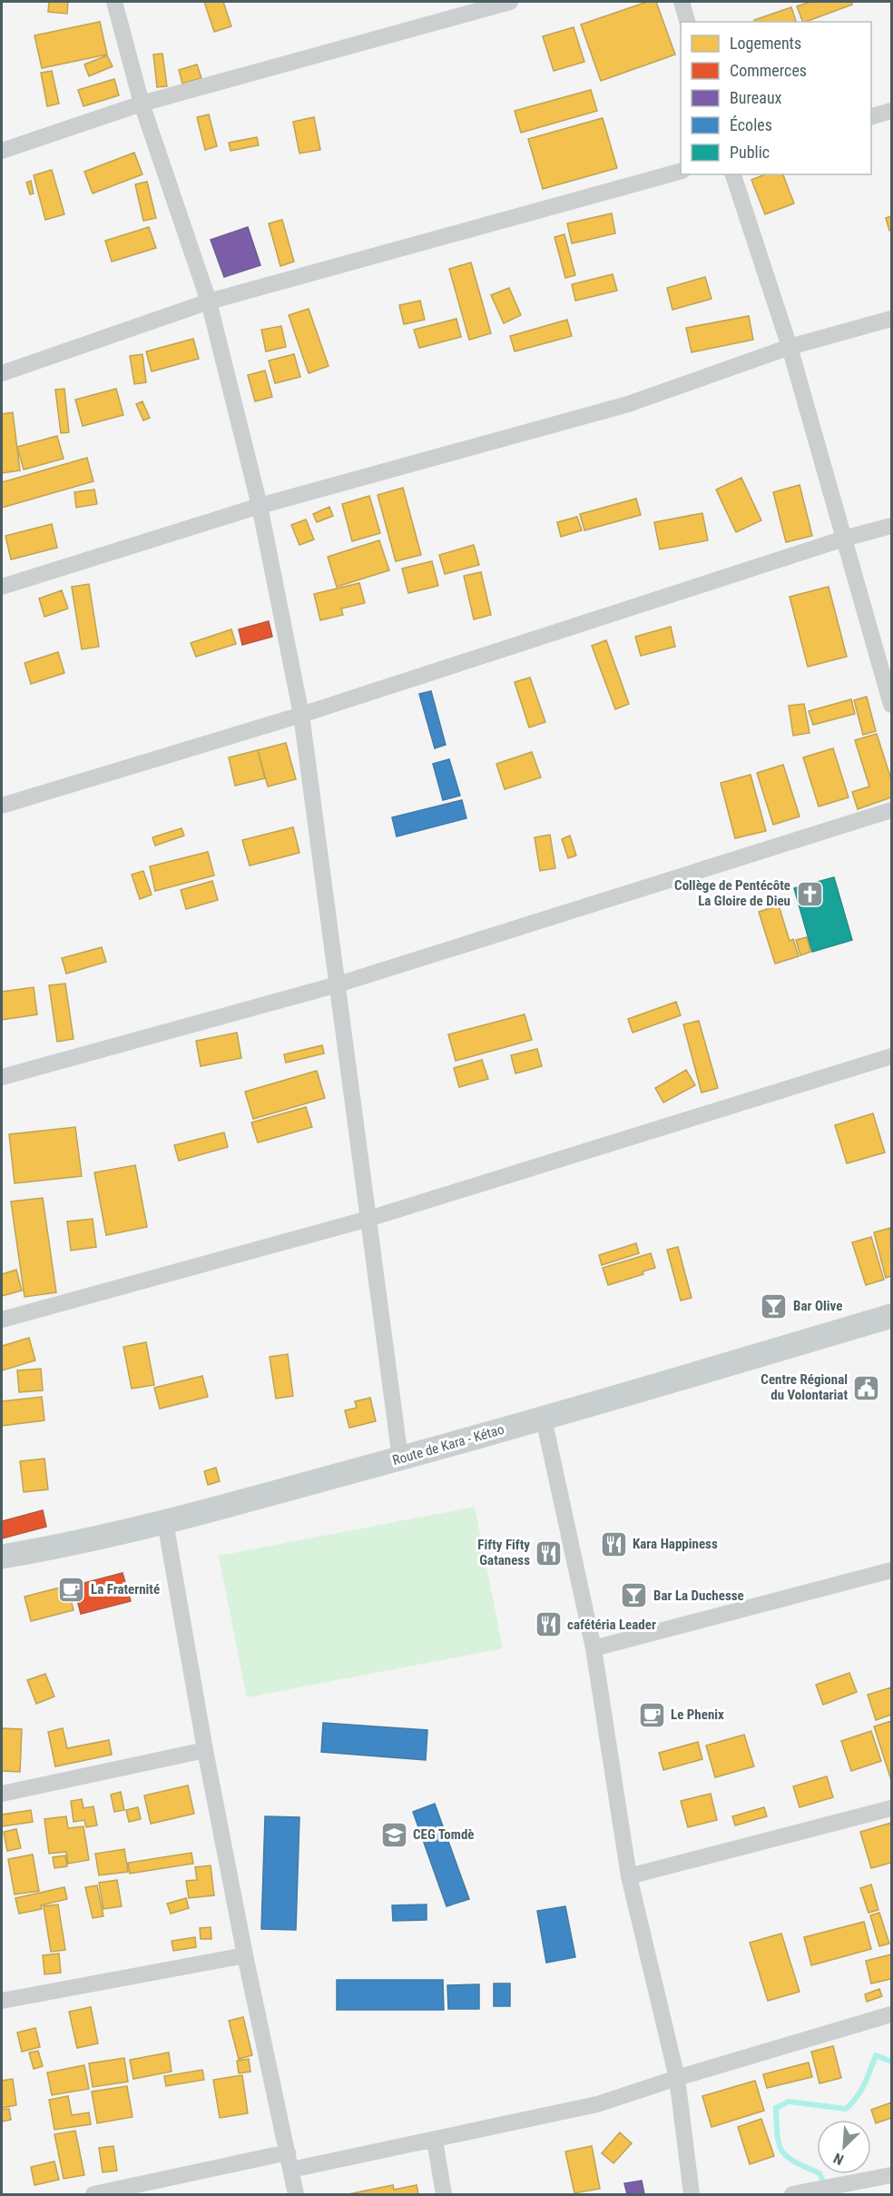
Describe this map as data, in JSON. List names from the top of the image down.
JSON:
{
  "streets": {
    "main road": ["Route de Kara - Kétao"]
  },
  "places": {
    "church": ["Collège de Pentécôte La Gloire de Dieu"],
    "bar": ["Bar Olive", "Bar La Duchesse"],
    "public building": ["Centre Régional du Volontariat"],
    "restaurant": ["Kara Happiness", "Fifty Fifty Gataness", "cafétéria Leader"],
    "cafe": ["La Fraternité", "Le Phenix"],
    "school or university": ["CEG Tomdè"]
  },
  "legend": [
    "Logements",
    "Commerces",
    "Bureaux",
    "Écoles",
    "Public"
  ],
  "north": "bottom left"
}
